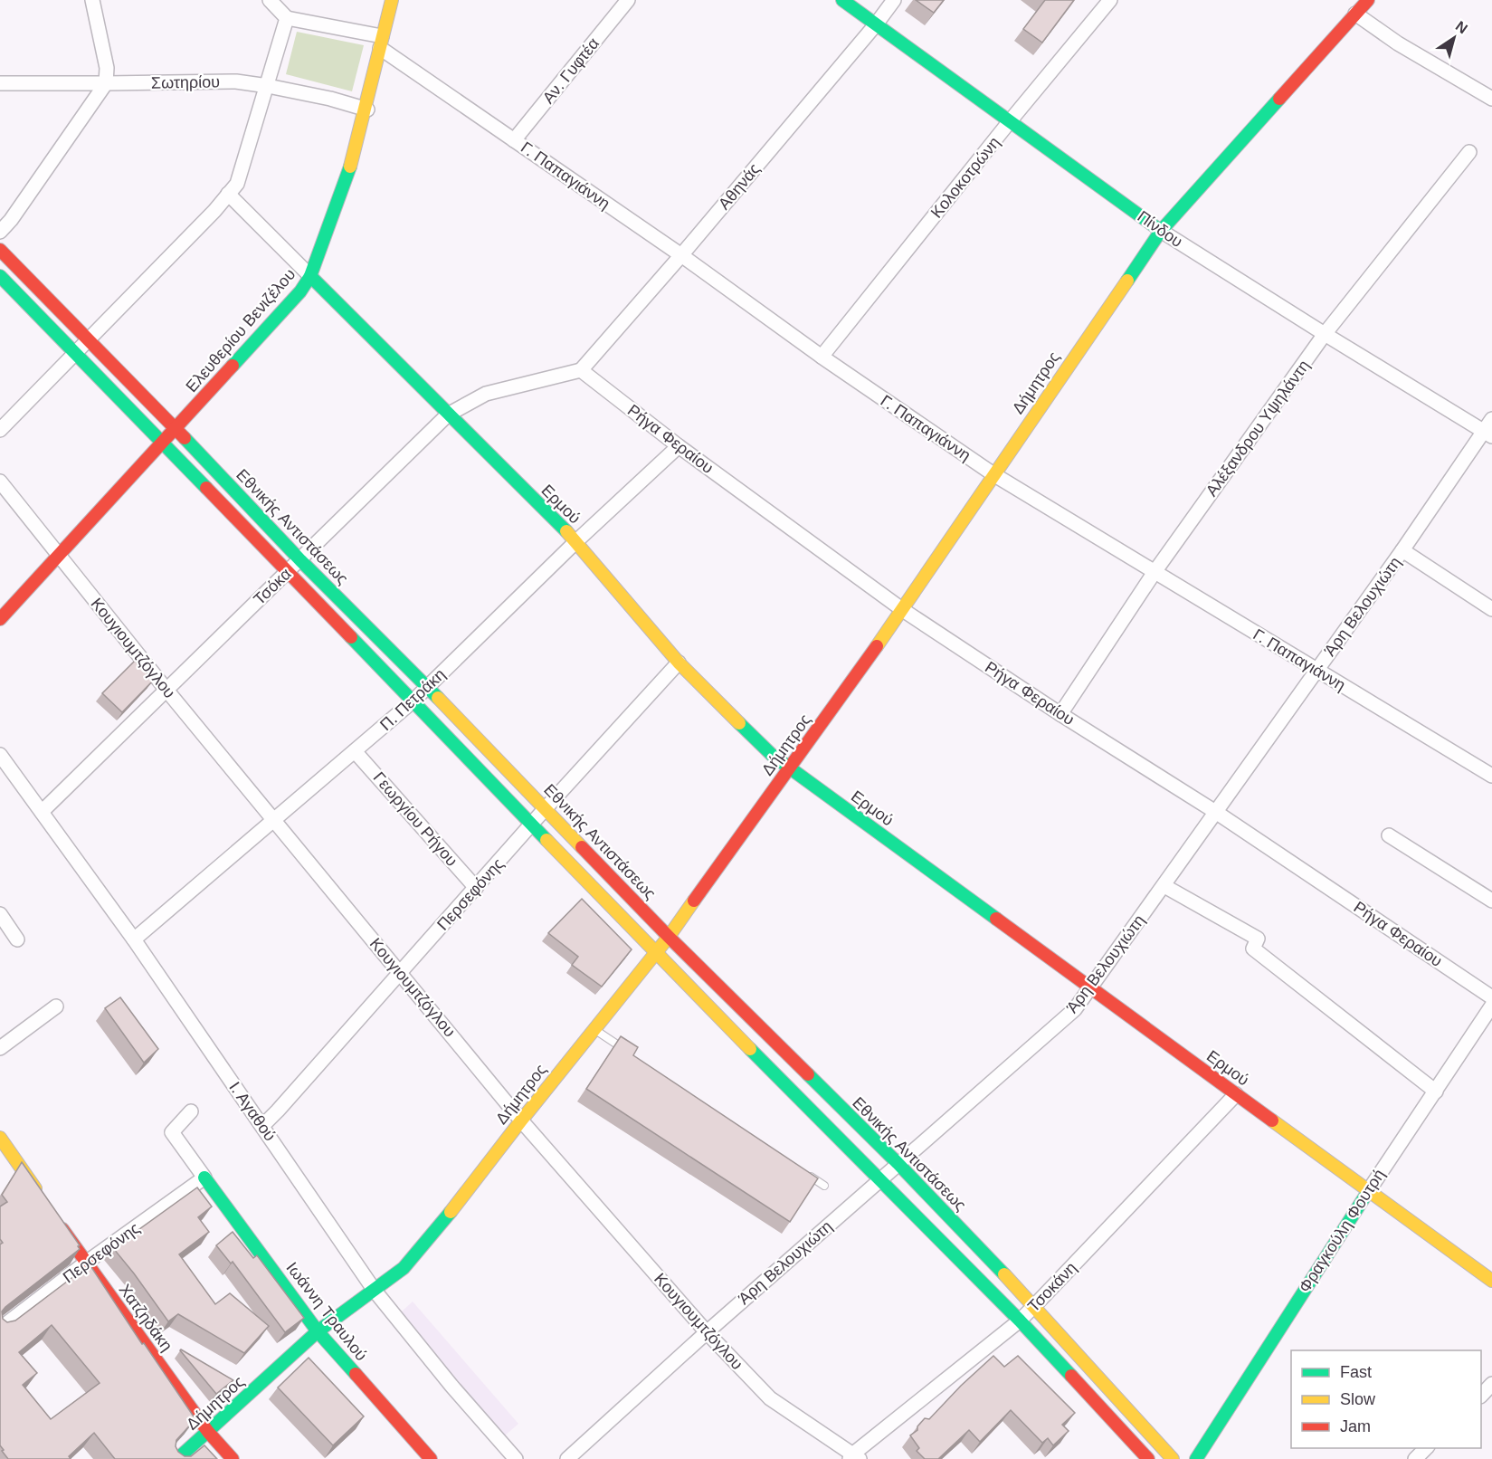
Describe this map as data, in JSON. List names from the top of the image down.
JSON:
{
  "streets": {
    "street": [
      "Αν. Γυφτέα",
      "Σωτηρίου",
      "Γ. Παπαγιάννη",
      "Κολοκοτρώνη",
      "Αθηνάς",
      "Πίνδου",
      "Ελευθερίου Βενιζέλου",
      "Δήμητρος",
      "Αλέξανδρου Υψηλάντη",
      "Ρήγα Φεραίου",
      "Ερμού",
      "Εθνικής Αντιστάσεως",
      "Τσόκα",
      "Άρη Βελουχιώτη",
      "Κουγιουμτζόγλου",
      "Π. Πετράκη",
      "Γεωργίου Ρήγου",
      "Περσεφόνης",
      "Ι. Αγαθού",
      "Φραγκούλη Φουτρή",
      "Τσοκάνη",
      "Ιωάννη Τραυλού",
      "Χατζηδάκη"
    ]
  },
  "crossings": [
    ["Αν. Γυφτέα", "Γ. Παπαγιάννη"],
    ["Σωτηρίου", "Ελευθερίου Βενιζέλου"],
    ["Γ. Παπαγιάννη", "Κολοκοτρώνη"],
    ["Γ. Παπαγιάννη", "Αθηνάς"],
    ["Γ. Παπαγιάννη", "Ελευθερίου Βενιζέλου"],
    ["Γ. Παπαγιάννη", "Δήμητρος"],
    ["Γ. Παπαγιάννη", "Αλέξανδρου Υψηλάντη"],
    ["Γ. Παπαγιάννη", "Άρη Βελουχιώτη"],
    ["Κολοκοτρώνη", "Πίνδου"],
    ["Αθηνάς", "Πίνδου"],
    ["Αθηνάς", "Ρήγα Φεραίου"],
    ["Αθηνάς", "Τσόκα"],
    ["Πίνδου", "Δήμητρος"],
    ["Πίνδου", "Αλέξανδρου Υψηλάντη"],
    ["Πίνδου", "Άρη Βελουχιώτη"],
    ["Ελευθερίου Βενιζέλου", "Ερμού"],
    ["Ελευθερίου Βενιζέλου", "Εθνικής Αντιστάσεως"],
    ["Ελευθερίου Βενιζέλου", "Κουγιουμτζόγλου"],
    ["Δήμητρος", "Ρήγα Φεραίου"],
    ["Δήμητρος", "Ερμού"],
    ["Δήμητρος", "Εθνικής Αντιστάσεως"],
    ["Δήμητρος", "Κουγιουμτζόγλου"],
    ["Δήμητρος", "Ι. Αγαθού"],
    ["Δήμητρος", "Ιωάννη Τραυλού"],
    ["Δήμητρος", "Χατζηδάκη"],
    ["Αλέξανδρου Υψηλάντη", "Ρήγα Φεραίου"],
    ["Ρήγα Φεραίου", "Τσόκα"],
    ["Ρήγα Φεραίου", "Άρη Βελουχιώτη"],
    ["Ρήγα Φεραίου", "Π. Πετράκη"],
    ["Ερμού", "Τσόκα"],
    ["Ερμού", "Άρη Βελουχιώτη"],
    ["Ερμού", "Π. Πετράκη"],
    ["Ερμού", "Περσεφόνης"],
    ["Ερμού", "Φραγκούλη Φουτρή"],
    ["Ερμού", "Τσοκάνη"],
    ["Εθνικής Αντιστάσεως", "Τσόκα"],
    ["Εθνικής Αντιστάσεως", "Άρη Βελουχιώτη"],
    ["Εθνικής Αντιστάσεως", "Π. Πετράκη"],
    ["Εθνικής Αντιστάσεως", "Περσεφόνης"],
    ["Εθνικής Αντιστάσεως", "Τσοκάνη"],
    ["Τσόκα", "Κουγιουμτζόγλου"],
    ["Τσόκα", "Ι. Αγαθού"],
    ["Άρη Βελουχιώτη", "Κουγιουμτζόγλου"],
    ["Κουγιουμτζόγλου", "Π. Πετράκη"],
    ["Κουγιουμτζόγλου", "Περσεφόνης"],
    ["Κουγιουμτζόγλου", "Τσοκάνη"],
    ["Π. Πετράκη", "Γεωργίου Ρήγου"],
    ["Π. Πετράκη", "Ι. Αγαθού"],
    ["Γεωργίου Ρήγου", "Περσεφόνης"],
    ["Περσεφόνης", "Ι. Αγαθού"],
    ["Περσεφόνης", "Ιωάννη Τραυλού"],
    ["Περσεφόνης", "Χατζηδάκη"]
  ],
  "legend": ["Fast", "Slow", "Jam"],
  "north": "top right"
}
